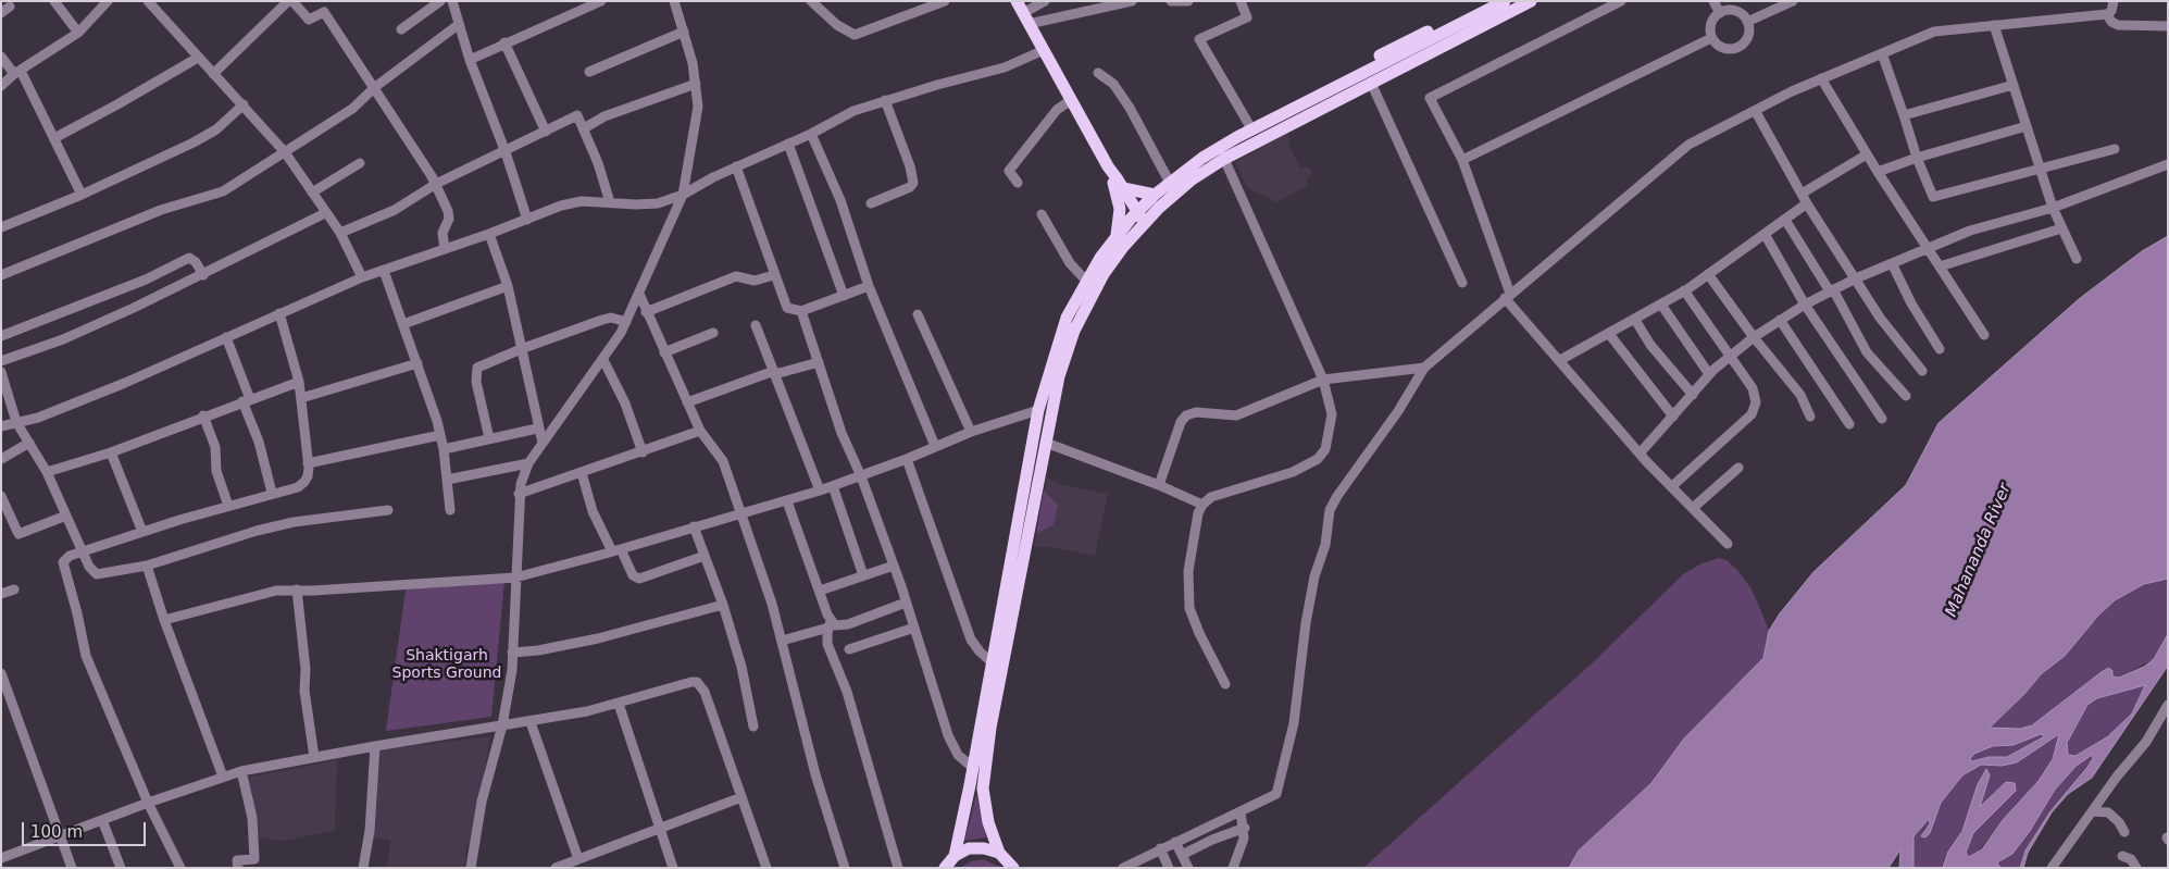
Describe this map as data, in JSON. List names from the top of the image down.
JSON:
{
  "water": ["Mahananda River"],
  "parks": ["Shaktigarh Sports Ground"],
  "scale_bar": "100 m"
}
